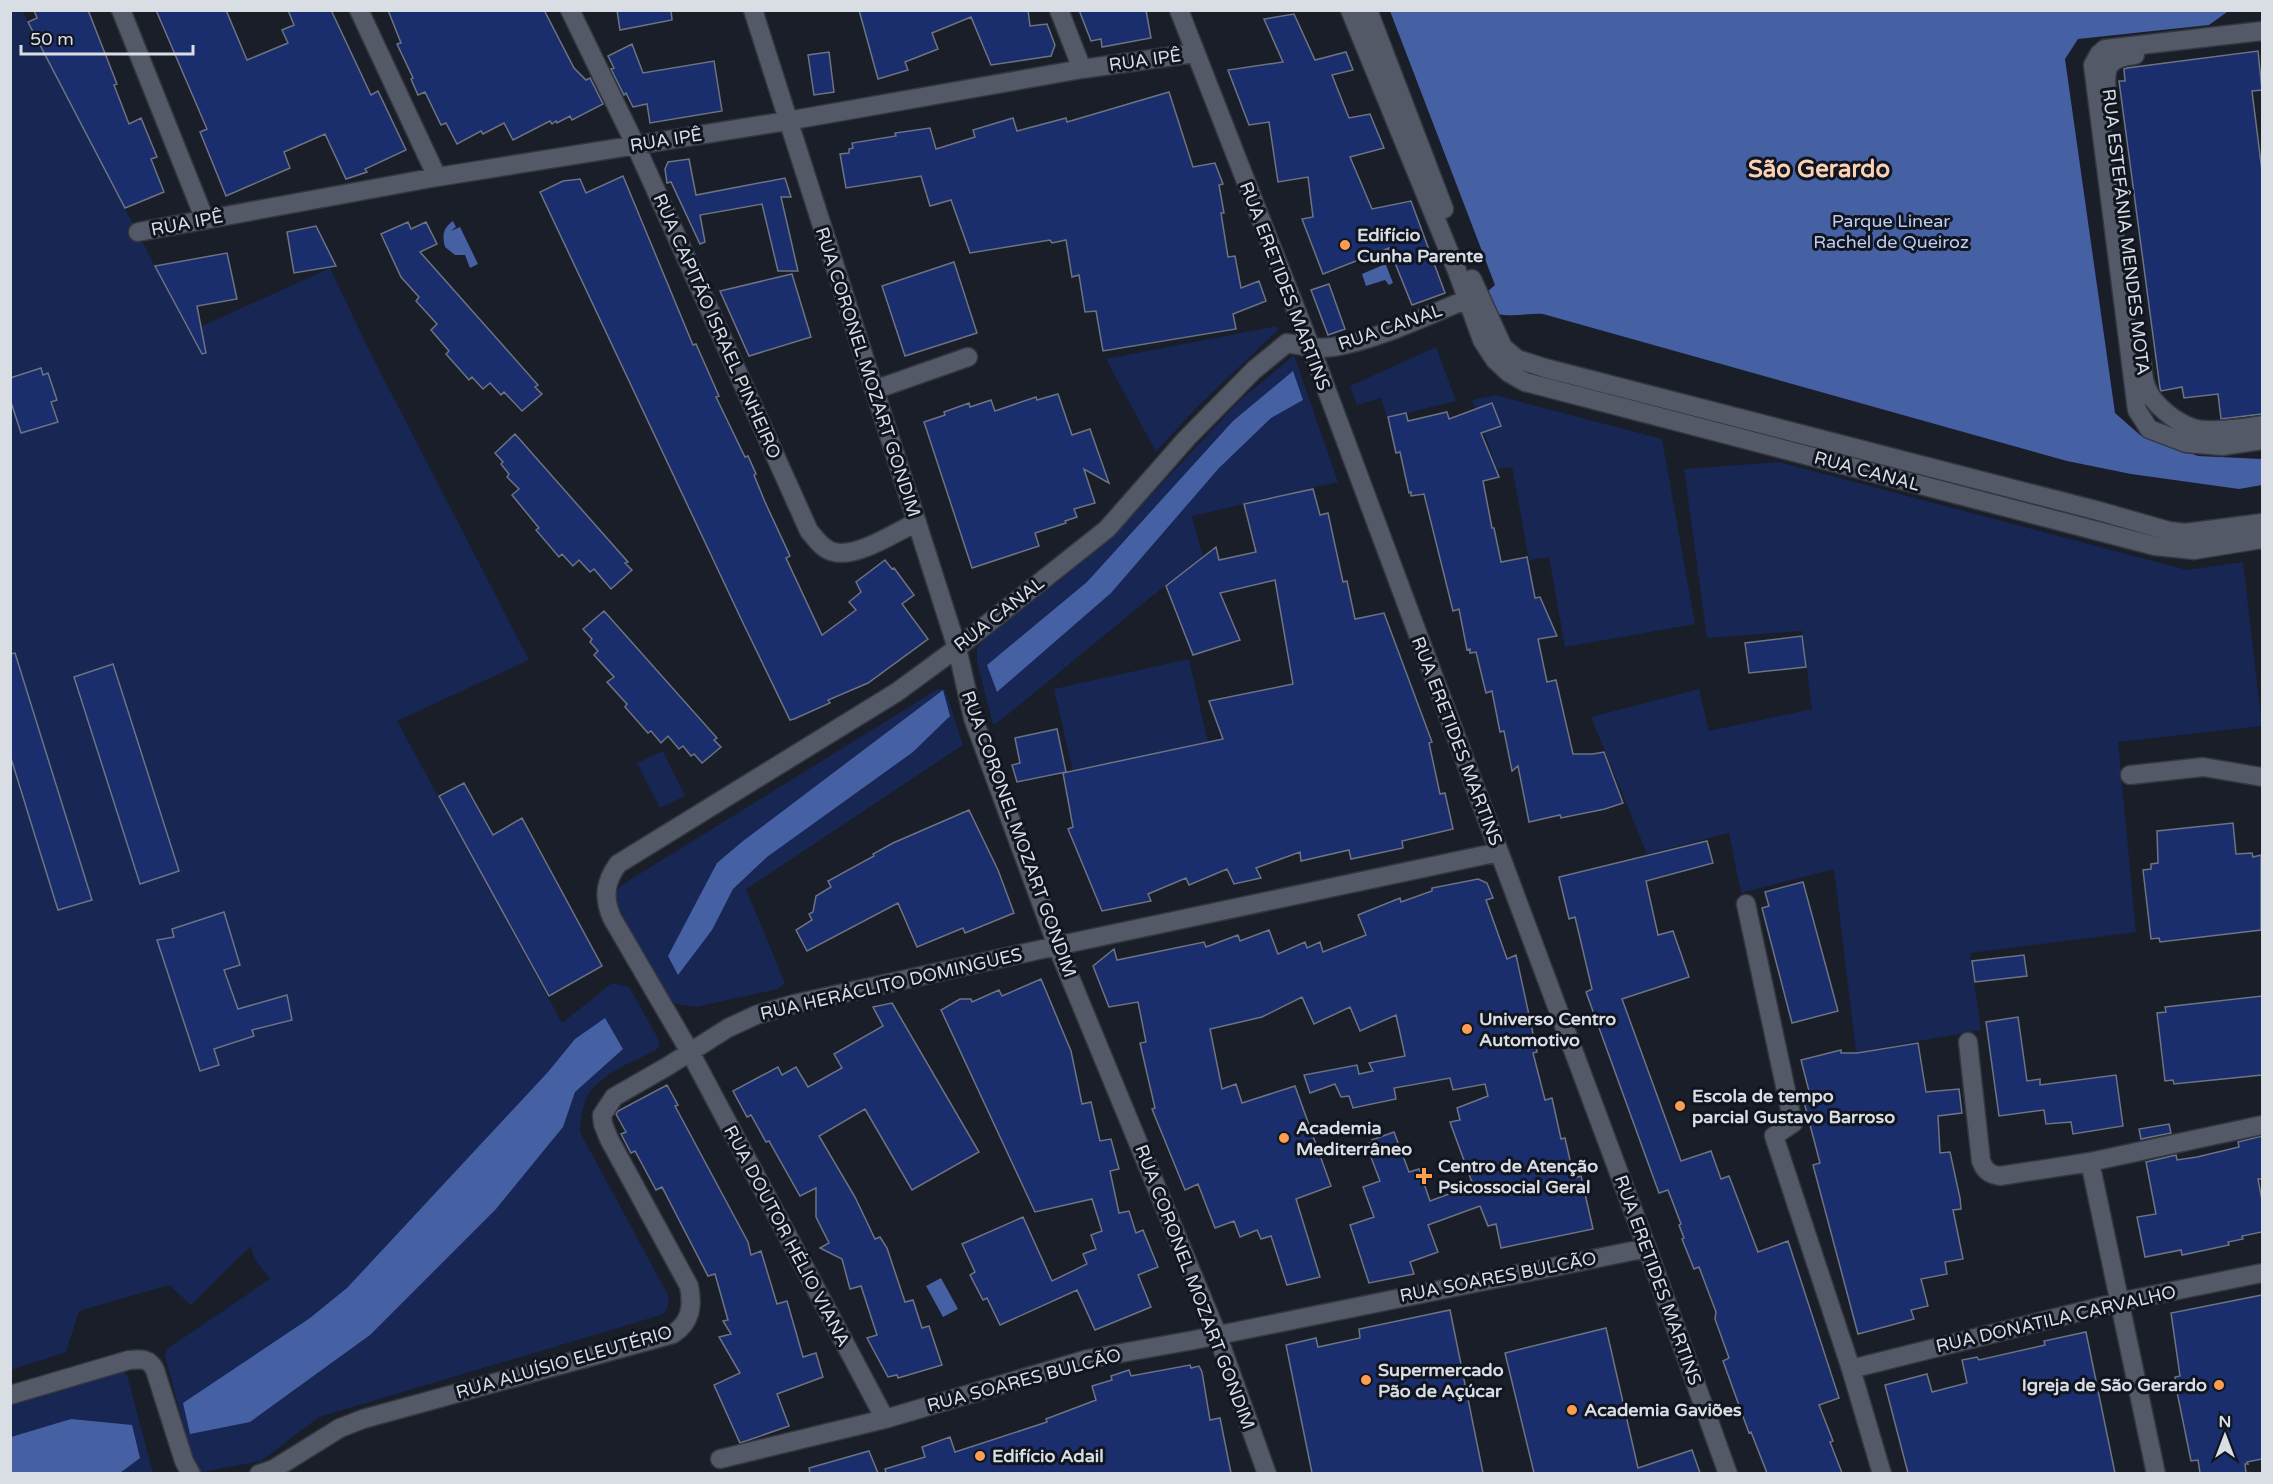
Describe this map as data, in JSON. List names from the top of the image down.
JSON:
{
  "streets": {
    "street": [
      "RUA IPÊ",
      "RUA ESTEFÂNIA MENDES MOTA",
      "RUA ERETIDES MARTINS",
      "RUA CAPITÃO ISRAEL PINHEIRO",
      "RUA CANAL",
      "RUA CORONEL MOZART GONDIM",
      "RUA HERÁCLITO DOMINGUES",
      "RUA DOUTOR HÉLIO VIANA",
      "RUA SOARES BULCÃO",
      "RUA DONATILA CARVALHO",
      "RUA ALUÍSIO ELEUTÉRIO"
    ]
  },
  "crossings": [
    ["RUA IPÊ", "RUA ERETIDES MARTINS"],
    ["RUA IPÊ", "RUA CAPITÃO ISRAEL PINHEIRO"],
    ["RUA IPÊ", "RUA CORONEL MOZART GONDIM"],
    ["RUA ERETIDES MARTINS", "RUA CANAL"],
    ["RUA ERETIDES MARTINS", "RUA HERÁCLITO DOMINGUES"],
    ["RUA ERETIDES MARTINS", "RUA SOARES BULCÃO"],
    ["RUA CAPITÃO ISRAEL PINHEIRO", "RUA CORONEL MOZART GONDIM"],
    ["RUA CANAL", "RUA CORONEL MOZART GONDIM"],
    ["RUA CANAL", "RUA HERÁCLITO DOMINGUES"],
    ["RUA CANAL", "RUA DOUTOR HÉLIO VIANA"],
    ["RUA CANAL", "RUA ALUÍSIO ELEUTÉRIO"],
    ["RUA CORONEL MOZART GONDIM", "RUA HERÁCLITO DOMINGUES"],
    ["RUA CORONEL MOZART GONDIM", "RUA SOARES BULCÃO"],
    ["RUA HERÁCLITO DOMINGUES", "RUA DOUTOR HÉLIO VIANA"],
    ["RUA HERÁCLITO DOMINGUES", "RUA ALUÍSIO ELEUTÉRIO"],
    ["RUA DOUTOR HÉLIO VIANA", "RUA SOARES BULCÃO"],
    ["RUA DOUTOR HÉLIO VIANA", "RUA ALUÍSIO ELEUTÉRIO"]
  ],
  "districts": ["São Gerardo"],
  "parks": ["Parque Linear Rachel de Queiroz"],
  "places": {
    "other": [
      "Edifício Cunha Parente",
      "Universo Centro Automotivo",
      "Escola de tempo parcial Gustavo Barroso",
      "Academia Mediterrâneo",
      "Supermercado Pão de Açúcar",
      "Igreja de São Gerardo",
      "Academia Gaviões",
      "Edifício Adail"
    ],
    "health": ["Centro de Atenção Psicossocial Geral"]
  },
  "scale_bar": "50 m",
  "north": "top"
}
